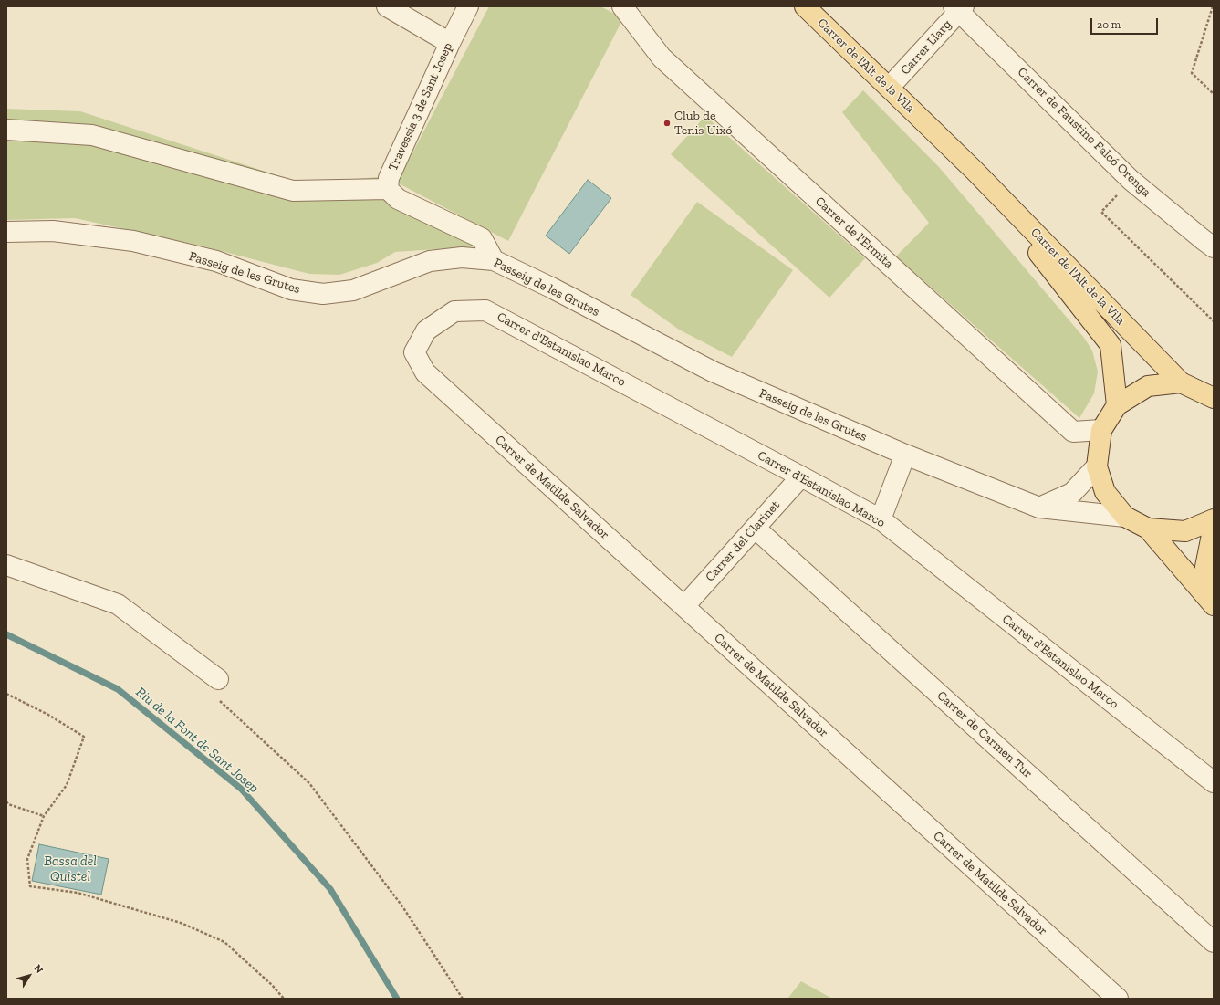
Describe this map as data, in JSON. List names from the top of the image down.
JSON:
{
  "streets": {
    "main road": ["Carrer de l'Alt de la Vila"],
    "street": [
      "Carrer Llarg",
      "Travessia 3 de Sant Josep",
      "Carrer de Faustino Falcó Orenga",
      "Carrer de l'Ermita",
      "Passeig de les Grutes",
      "Carrer d'Estanislao Marco",
      "Carrer de Matilde Salvador",
      "Carrer del Clarinet",
      "Carrer de Carmen Tur"
    ]
  },
  "crossings": [
    ["Carrer Llarg", "Carrer de l'Alt de la Vila"],
    ["Carrer Llarg", "Carrer de Faustino Falcó Orenga"],
    ["Travessia 3 de Sant Josep", "Passeig de les Grutes"],
    ["Carrer d'Estanislao Marco", "Carrer de Matilde Salvador"],
    ["Carrer d'Estanislao Marco", "Carrer del Clarinet"],
    ["Carrer de Matilde Salvador", "Carrer del Clarinet"],
    ["Carrer del Clarinet", "Carrer de Carmen Tur"]
  ],
  "water": ["Riu de la Font de Sant Josep", "Bassa del Quistel"],
  "places": ["Club de Tenis Uixó"],
  "scale_bar": "20 m",
  "north": "top right"
}
